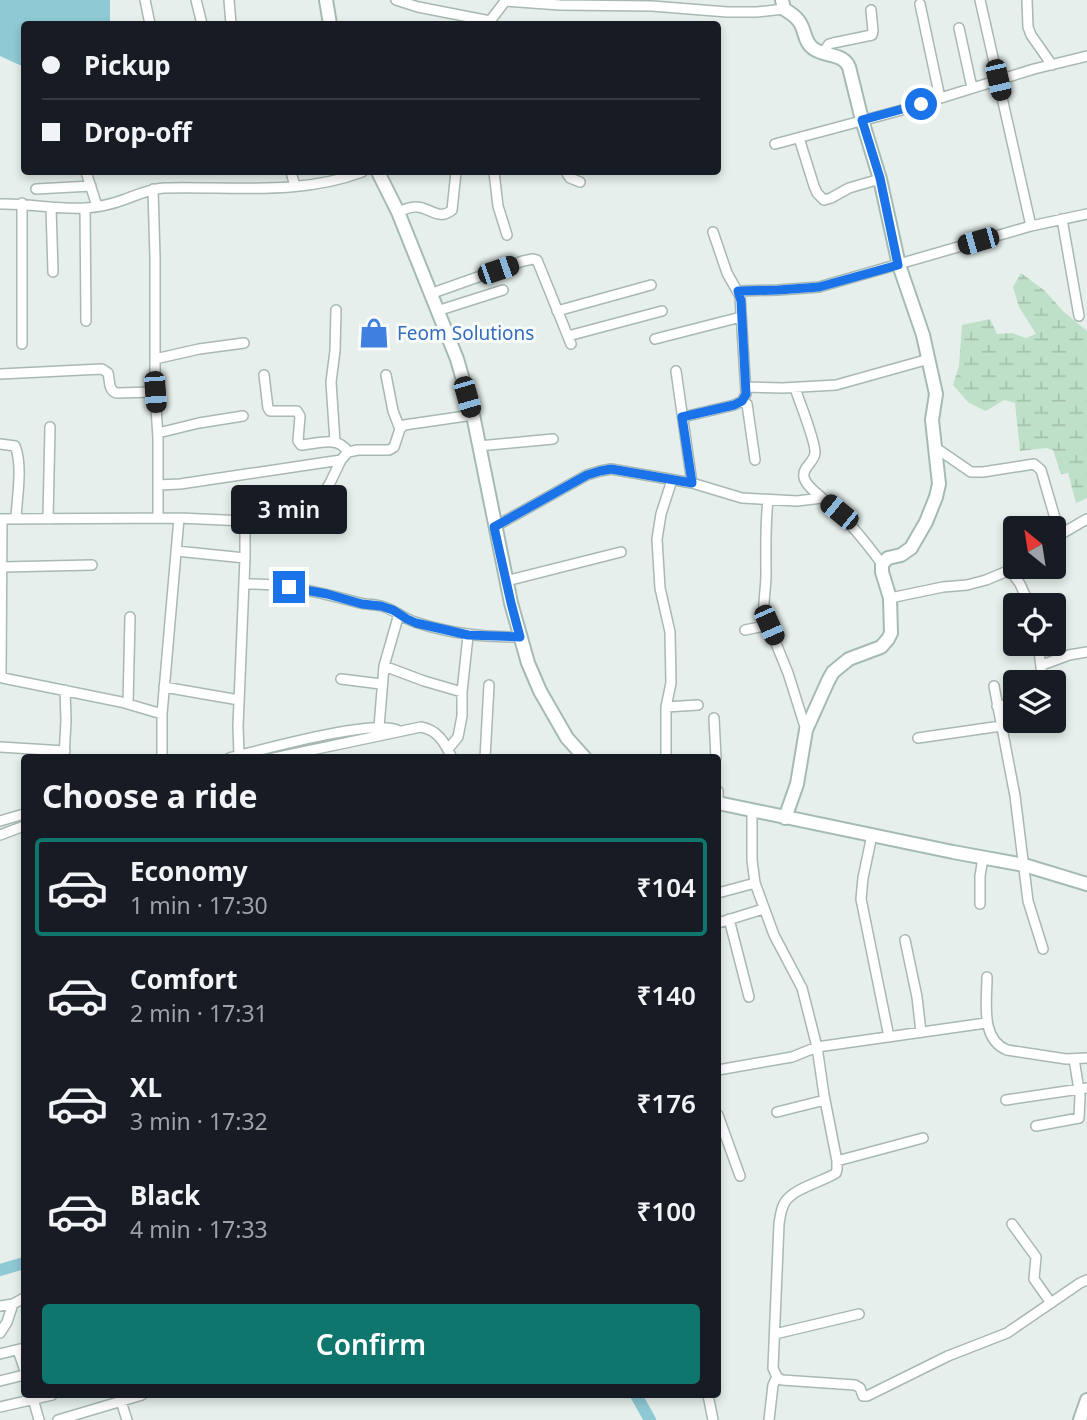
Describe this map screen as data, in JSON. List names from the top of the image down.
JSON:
{
  "places": {
    "shop": ["Feom Solutions"]
  },
  "north": "top left",
  "page": {
    "banner": ["Pickup", "Drop-off"],
    "bubble": "3 min",
    "heading": "Choose a ride",
    "list": [
      {
        "name": "Economy",
        "note": "1 min · 17:30",
        "value": "₹104"
      },
      {
        "name": "Comfort",
        "note": "2 min · 17:31",
        "value": "₹140"
      },
      {
        "name": "XL",
        "note": "3 min · 17:32",
        "value": "₹176"
      },
      {
        "name": "Black",
        "note": "4 min · 17:33",
        "value": "₹100"
      }
    ],
    "buttons": "Confirm"
  }
}
